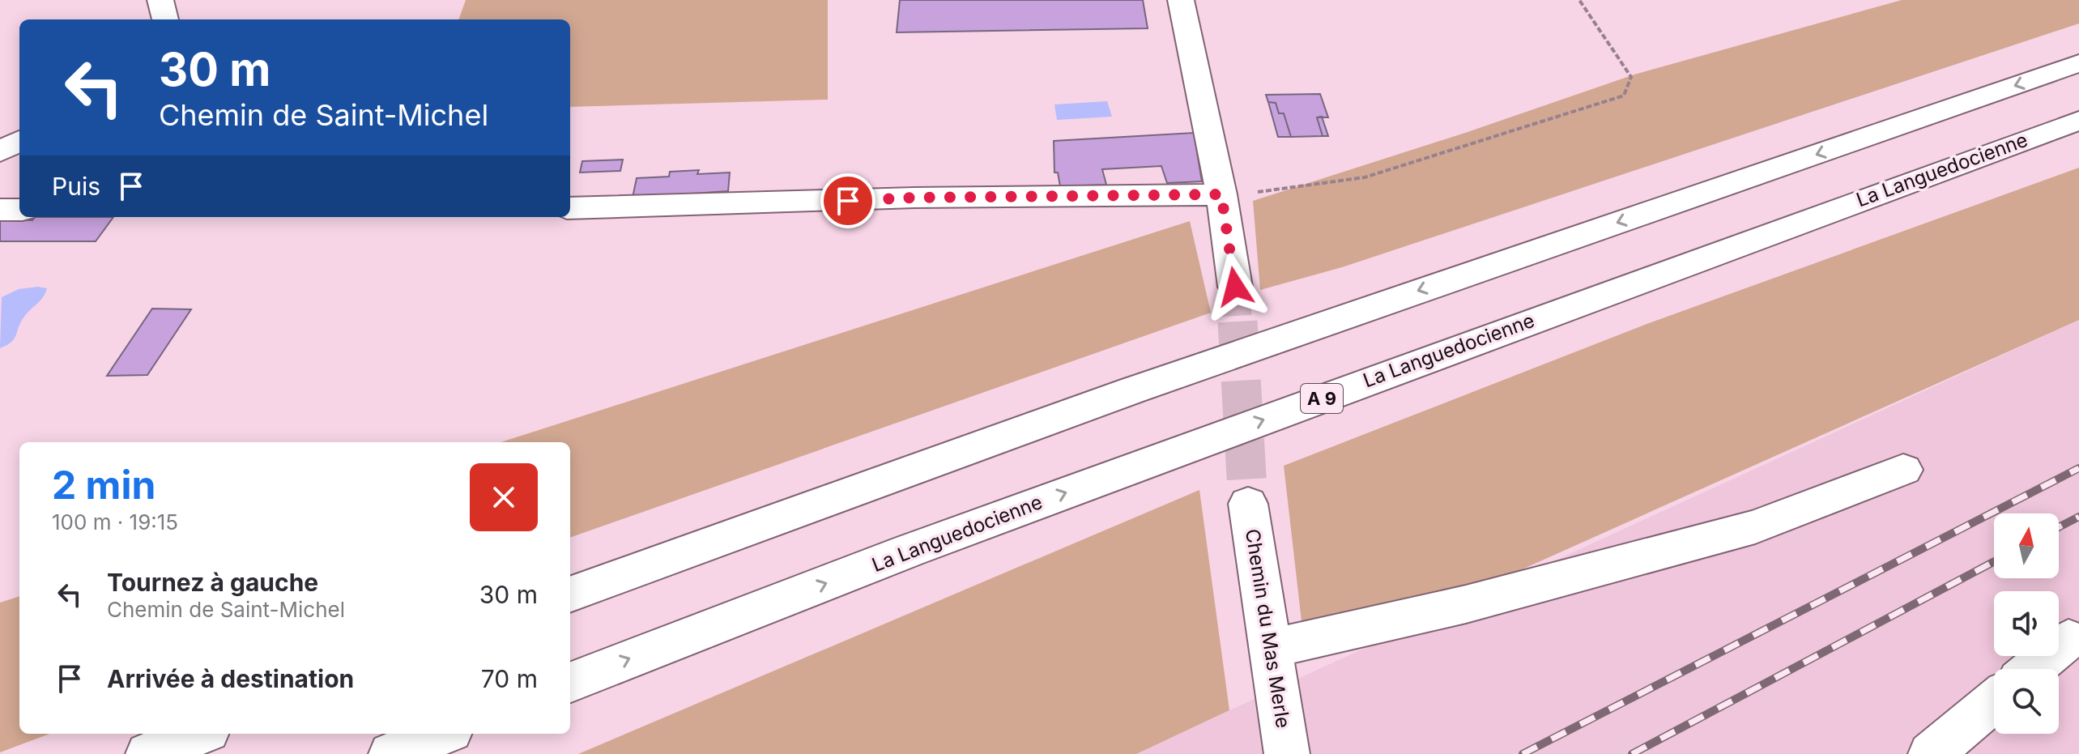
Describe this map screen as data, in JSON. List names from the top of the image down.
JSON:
{
  "streets": {
    "main road": ["La Languedocienne", "A 9", "Chemin du Mas Merle"]
  },
  "north": "top",
  "page": {
    "turn": ["30 m", "Chemin de Saint-Michel"],
    "then": "Puis",
    "heading": ["2 min", "100 m · 19:15"],
    "list": [
      {
        "name": "Tournez à gauche",
        "note": "Chemin de Saint-Michel",
        "value": "30 m"
      },
      {
        "name": "Arrivée à destination",
        "value": "70 m"
      }
    ]
  }
}
